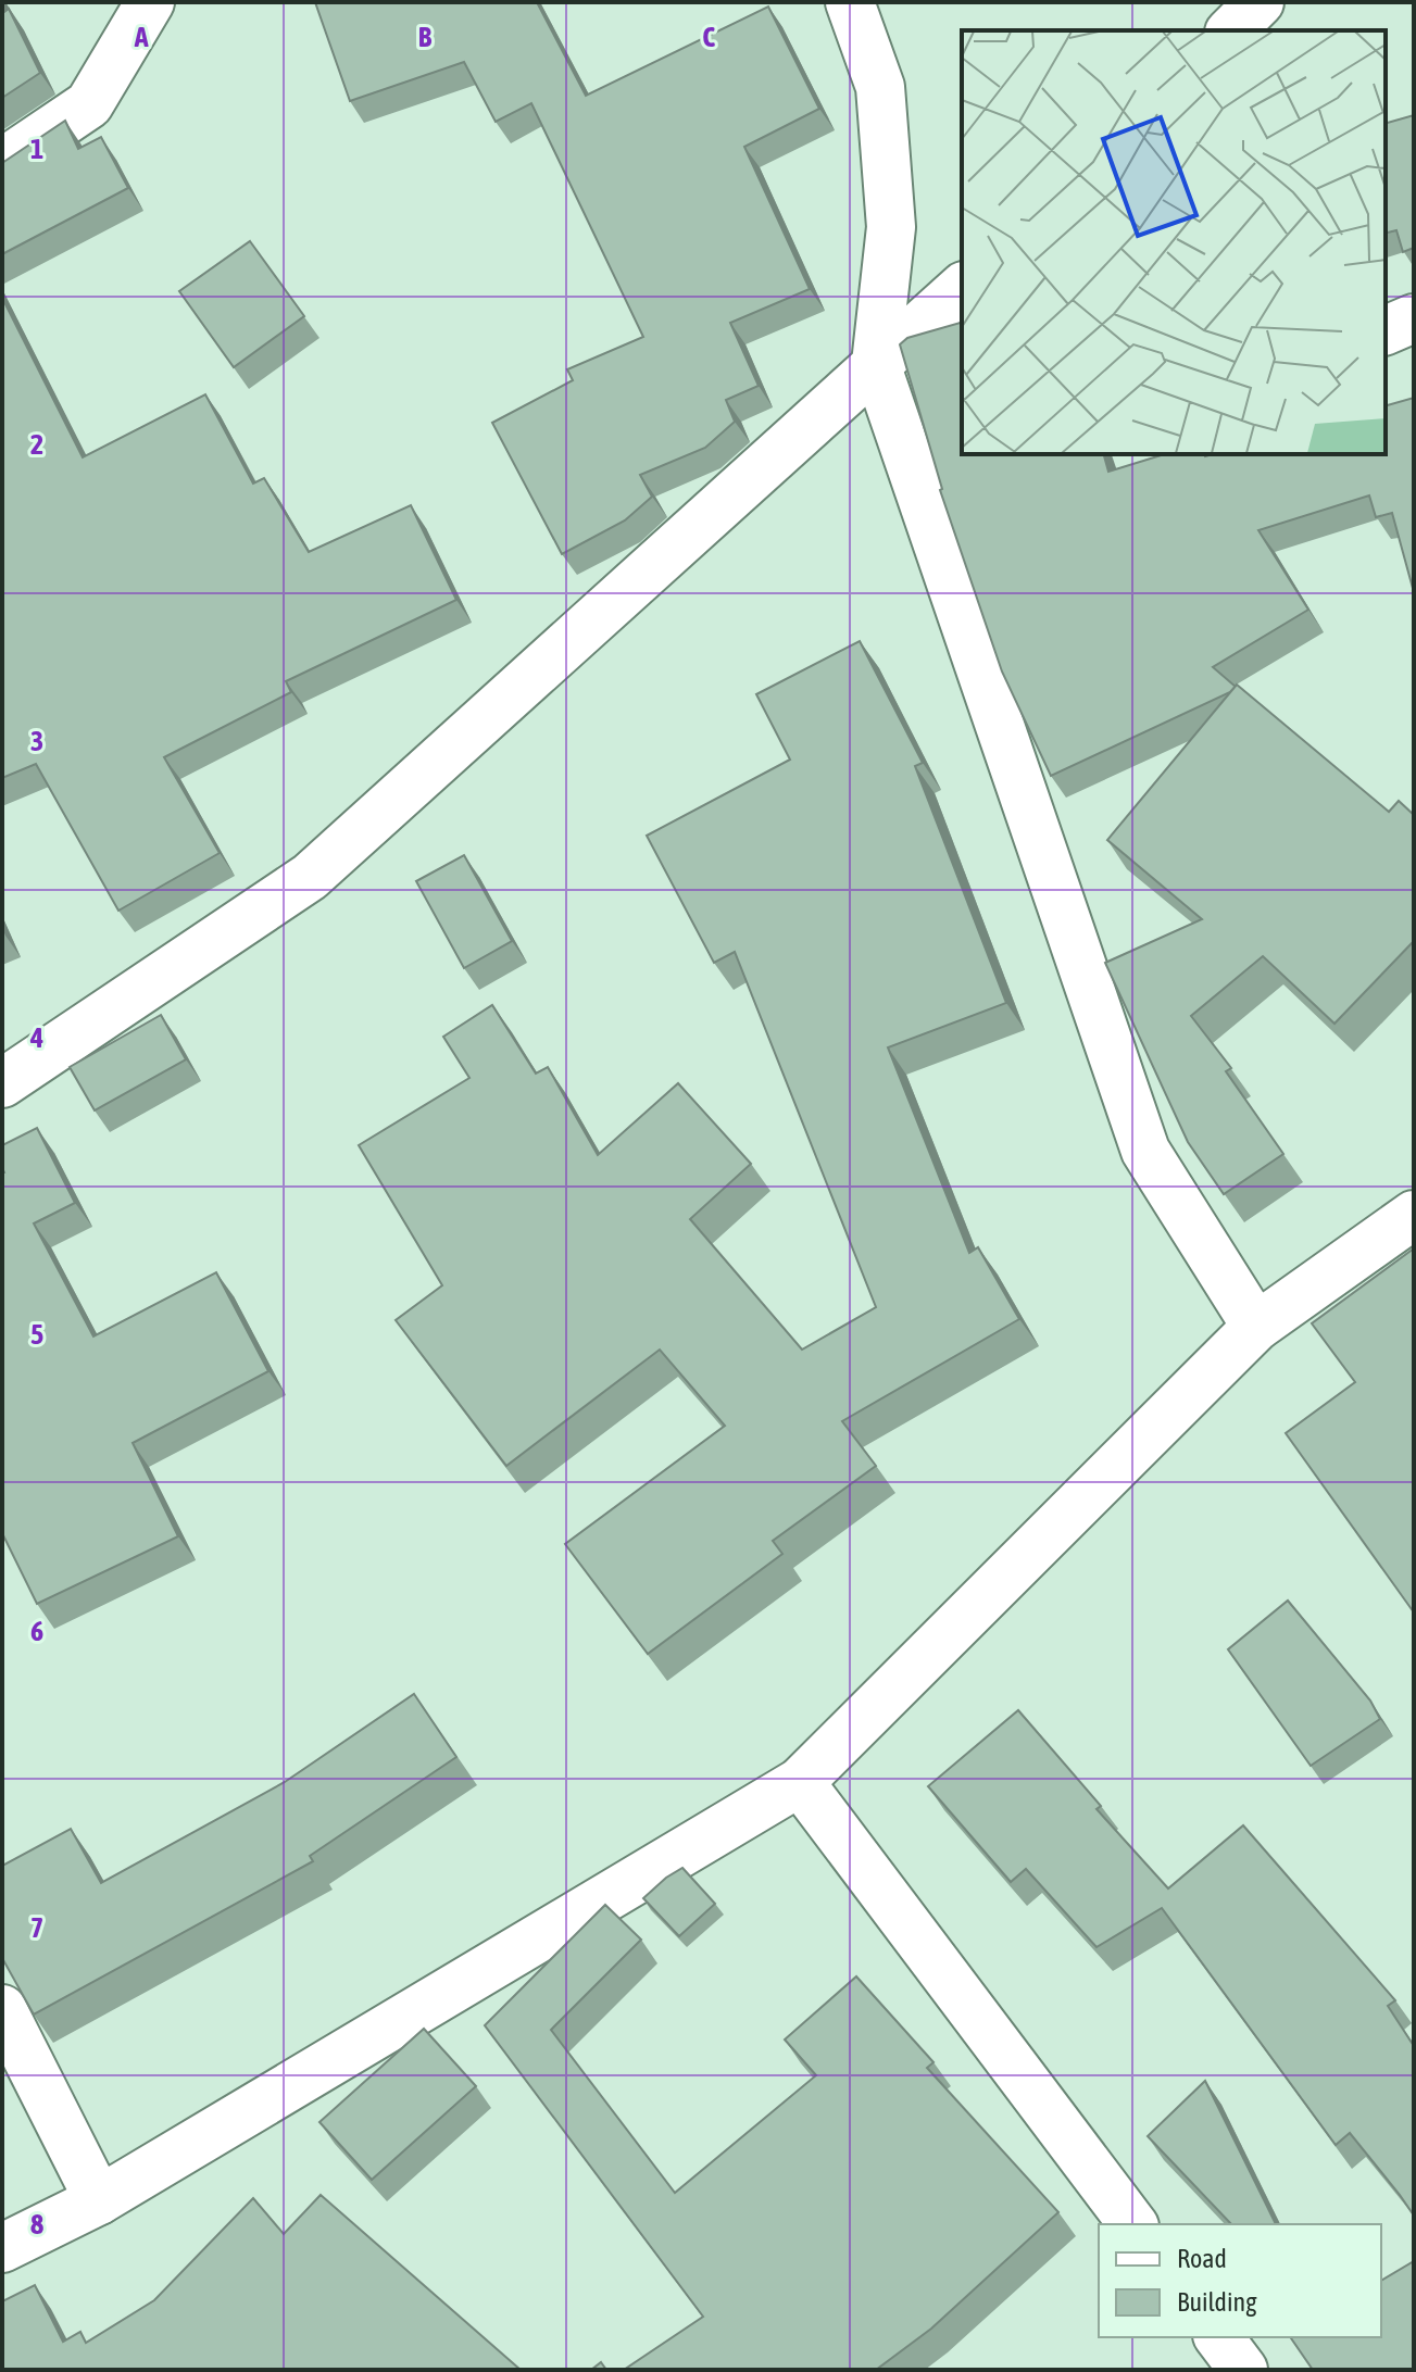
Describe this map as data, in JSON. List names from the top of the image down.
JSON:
{
  "legend": ["Road", "Building"],
  "grid": {
    "columns": ["A", "B", "C"],
    "rows": [
      "1",
      "2",
      "3",
      "4",
      "5",
      "6",
      "7",
      "8"
    ]
  }
}
